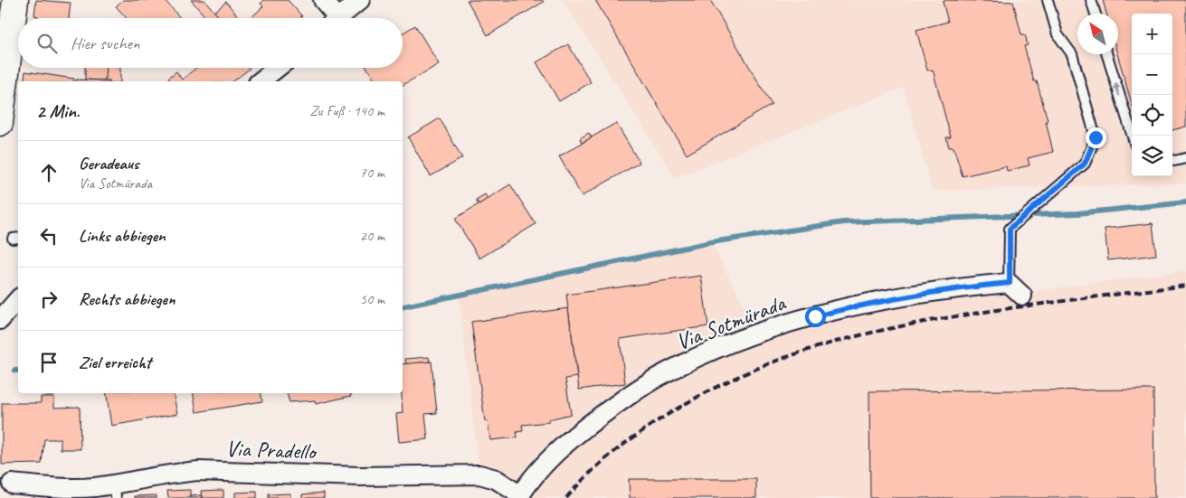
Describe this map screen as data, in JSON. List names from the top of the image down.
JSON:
{
  "streets": {
    "street": ["Via Sotmürada", "Via Pradello"]
  },
  "crossings": [
    ["Via Sotmürada", "Via Pradello"]
  ],
  "north": "top left",
  "page": {
    "map_buttons": ["+", "−"],
    "search": "Hier suchen",
    "heading": ["2 Min.", "Zu Fuß · 140 m"],
    "list": [
      ["Geradeaus", "Via Sotmürada", "70 m"],
      ["Links abbiegen", "20 m"],
      ["Rechts abbiegen", "50 m"],
      "Ziel erreicht"
    ]
  }
}
